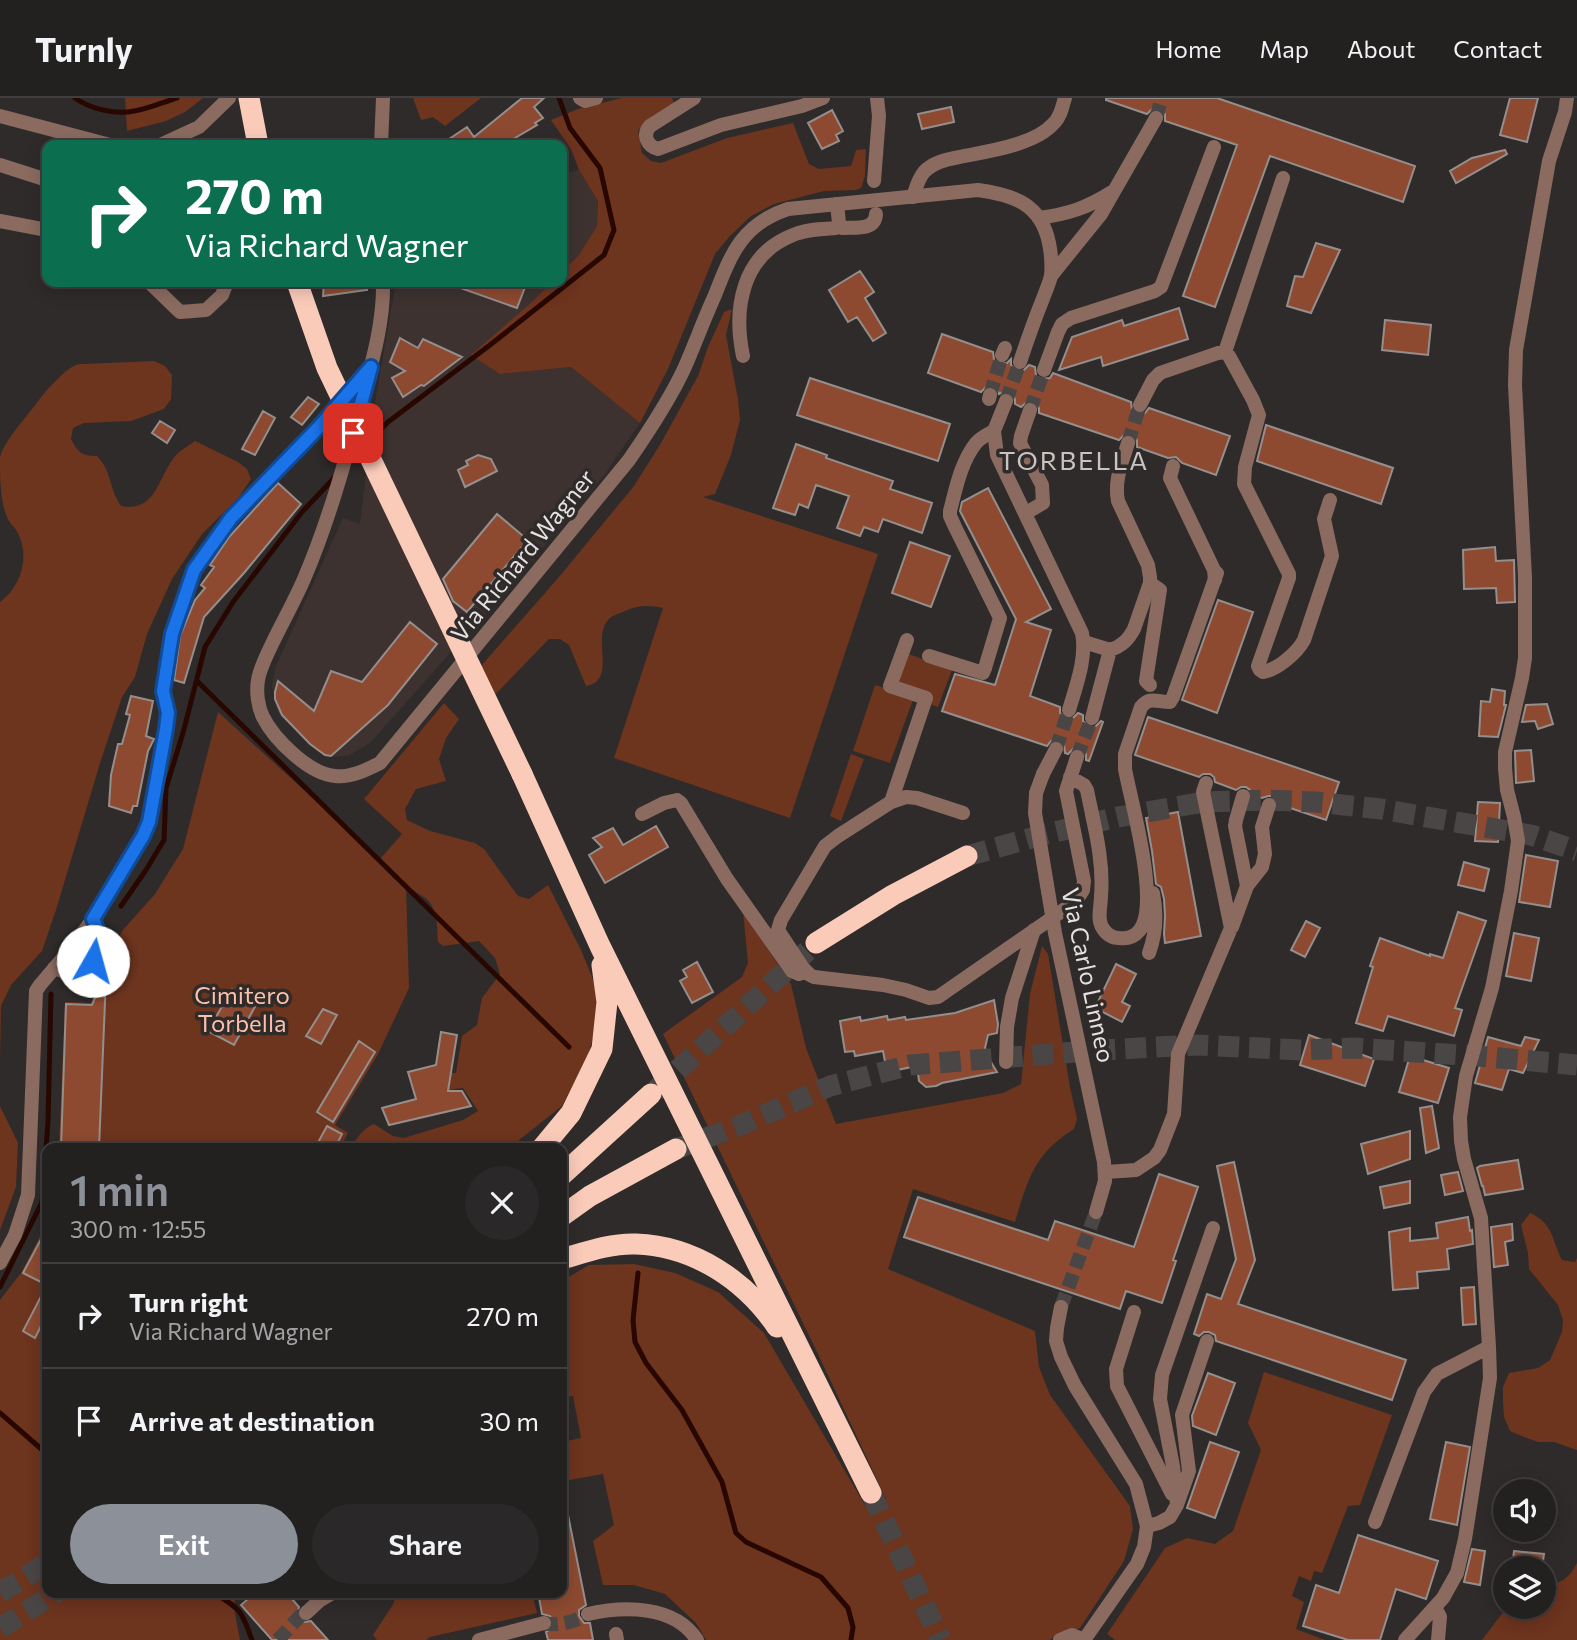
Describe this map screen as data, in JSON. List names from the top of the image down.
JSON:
{
  "streets": {
    "street": ["Via Richard Wagner", "Via Carlo Linneo"]
  },
  "districts": ["TORBELLA"],
  "parks": ["Cimitero Torbella"],
  "page": {
    "header": "Turnly",
    "nav": [
      "Home",
      "Map",
      "About",
      "Contact"
    ],
    "turn": ["270 m", "Via Richard Wagner"],
    "heading": ["1 min", "300 m · 12:55"],
    "list": [
      {
        "name": "Turn right",
        "note": "Via Richard Wagner",
        "value": "270 m"
      },
      {
        "name": "Arrive at destination",
        "value": "30 m"
      }
    ],
    "buttons": ["Exit", "Share"]
  }
}
